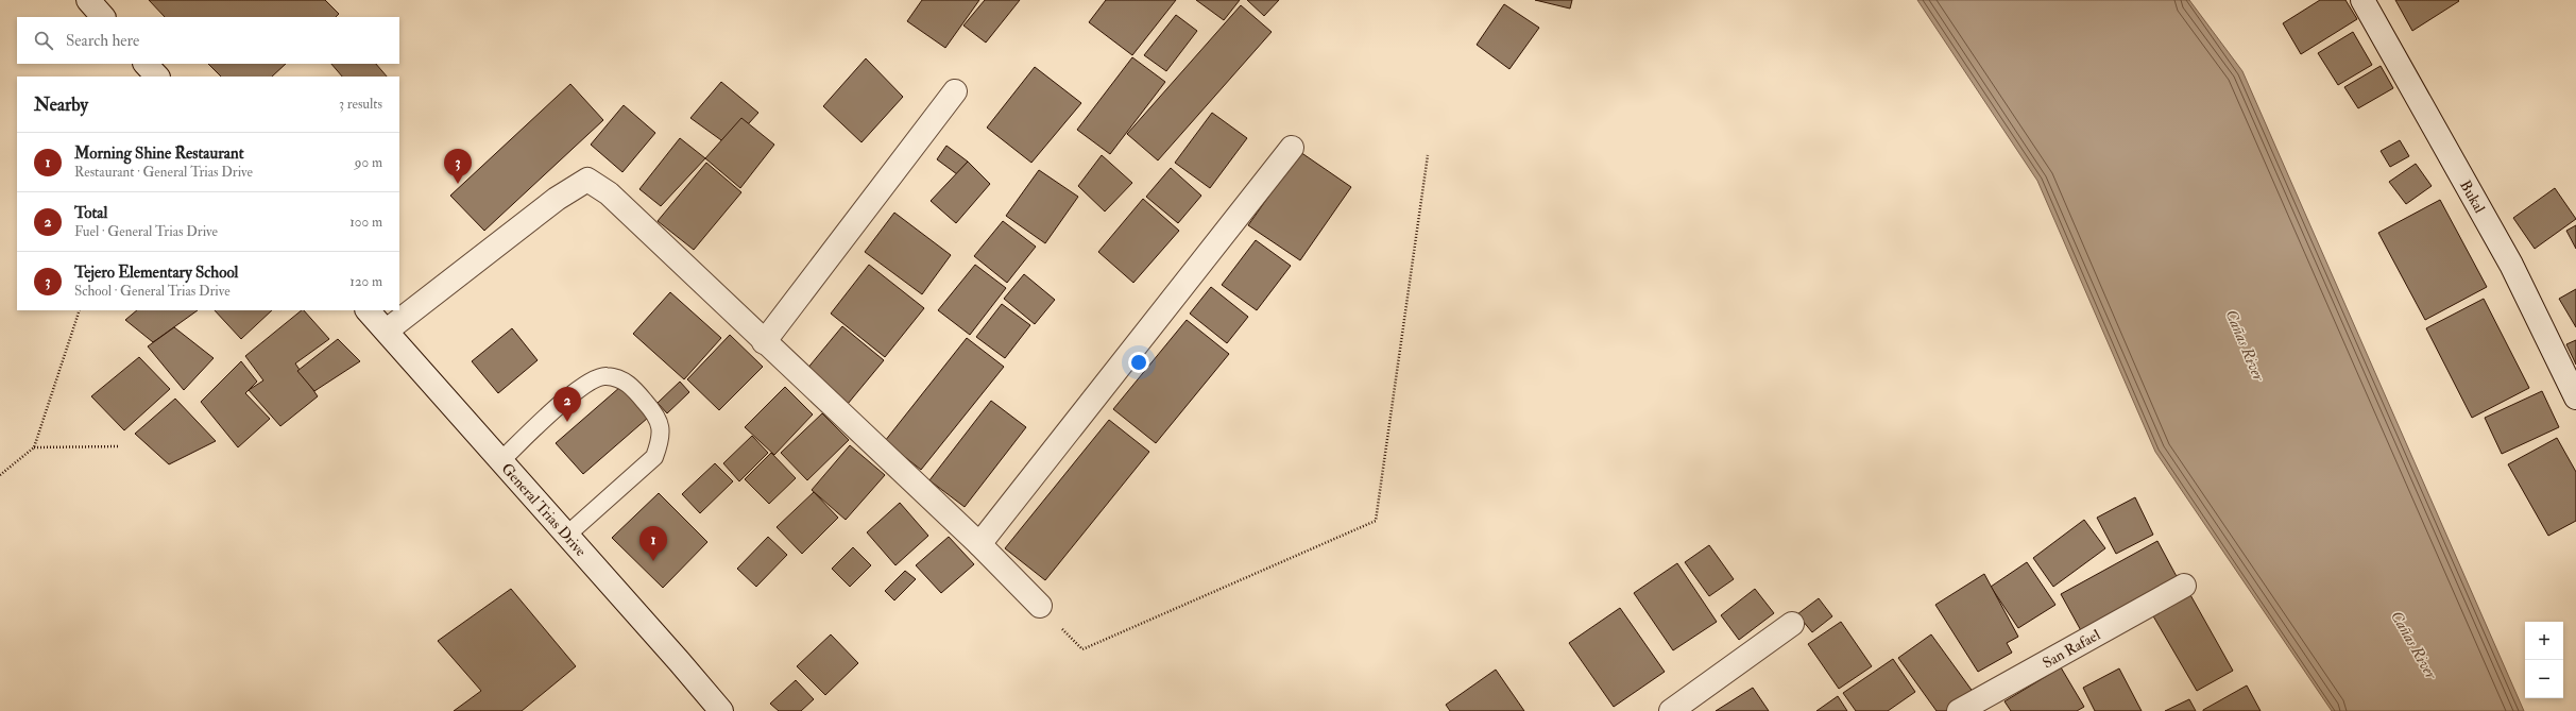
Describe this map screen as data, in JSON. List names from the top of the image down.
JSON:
{
  "streets": {
    "street": ["Bukal", "General Trias Drive", "San Rafael"]
  },
  "water": ["Cañas River"],
  "page": {
    "search": "Search here",
    "heading": ["Nearby", "3 results"],
    "list": [
      {
        "mark": "1",
        "name": "Morning Shine Restaurant",
        "note": "Restaurant · General Trias Drive",
        "value": "90 m"
      },
      {
        "mark": "2",
        "name": "Total",
        "note": "Fuel · General Trias Drive",
        "value": "100 m"
      },
      {
        "mark": "3",
        "name": "Tejero Elementary School",
        "note": "School · General Trias Drive",
        "value": "120 m"
      }
    ],
    "pins": ["3", "2", "1"],
    "map_buttons": ["+", "−"]
  }
}
